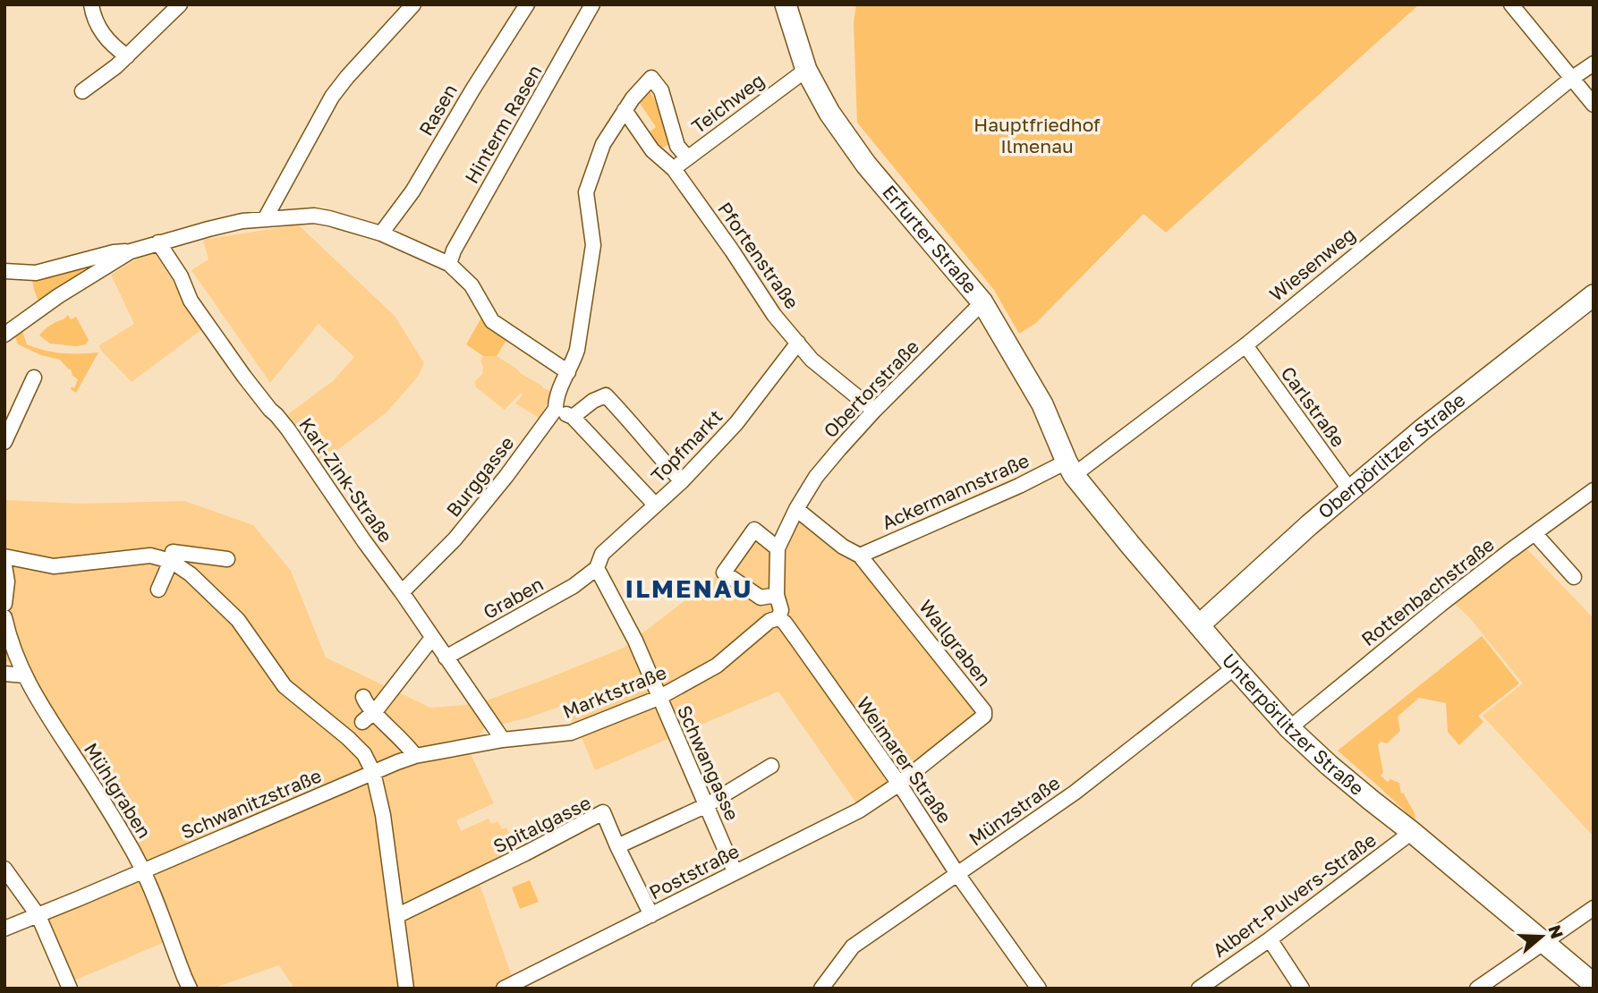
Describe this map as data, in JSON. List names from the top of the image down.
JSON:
{
  "streets": {
    "main road": ["Erfurter Straße", "Oberpörlitzer Straße", "Unterpörlitzer Straße"],
    "street": [
      "Teichweg",
      "Rasen",
      "Hinterm Rasen",
      "Pfortenstraße",
      "Wiesenweg",
      "Obertorstraße",
      "Carlstraße",
      "Topfmarkt",
      "Burggasse",
      "Karl-Zink-Straße",
      "Ackermannstraße",
      "Rottenbachstraße",
      "Graben",
      "Wallgraben",
      "Marktstraße",
      "Weimarer Straße",
      "Schwangasse",
      "Mühlgraben",
      "Schwanitzstraße",
      "Münzstraße",
      "Spitalgasse",
      "Poststraße",
      "Albert-Pulvers-Straße"
    ]
  },
  "crossings": [
    ["Teichweg", "Erfurter Straße"],
    ["Teichweg", "Pfortenstraße"],
    ["Erfurter Straße", "Wiesenweg"],
    ["Erfurter Straße", "Obertorstraße"],
    ["Erfurter Straße", "Ackermannstraße"],
    ["Erfurter Straße", "Unterpörlitzer Straße"],
    ["Pfortenstraße", "Obertorstraße"],
    ["Pfortenstraße", "Topfmarkt"],
    ["Wiesenweg", "Carlstraße"],
    ["Wiesenweg", "Ackermannstraße"],
    ["Wiesenweg", "Unterpörlitzer Straße"],
    ["Obertorstraße", "Wallgraben"],
    ["Carlstraße", "Oberpörlitzer Straße"],
    ["Topfmarkt", "Graben"],
    ["Topfmarkt", "Schwangasse"],
    ["Oberpörlitzer Straße", "Unterpörlitzer Straße"],
    ["Burggasse", "Karl-Zink-Straße"],
    ["Karl-Zink-Straße", "Graben"],
    ["Karl-Zink-Straße", "Marktstraße"],
    ["Ackermannstraße", "Wallgraben"],
    ["Ackermannstraße", "Unterpörlitzer Straße"],
    ["Rottenbachstraße", "Unterpörlitzer Straße"],
    ["Graben", "Schwangasse"],
    ["Wallgraben", "Weimarer Straße"],
    ["Wallgraben", "Poststraße"],
    ["Marktstraße", "Weimarer Straße"],
    ["Marktstraße", "Schwangasse"],
    ["Marktstraße", "Schwanitzstraße"],
    ["Unterpörlitzer Straße", "Münzstraße"],
    ["Unterpörlitzer Straße", "Albert-Pulvers-Straße"],
    ["Weimarer Straße", "Münzstraße"],
    ["Weimarer Straße", "Poststraße"],
    ["Schwangasse", "Poststraße"],
    ["Mühlgraben", "Schwanitzstraße"],
    ["Spitalgasse", "Poststraße"]
  ],
  "districts": ["ILMENAU"],
  "parks": ["Hauptfriedhof Ilmenau"],
  "north": "right"
}
